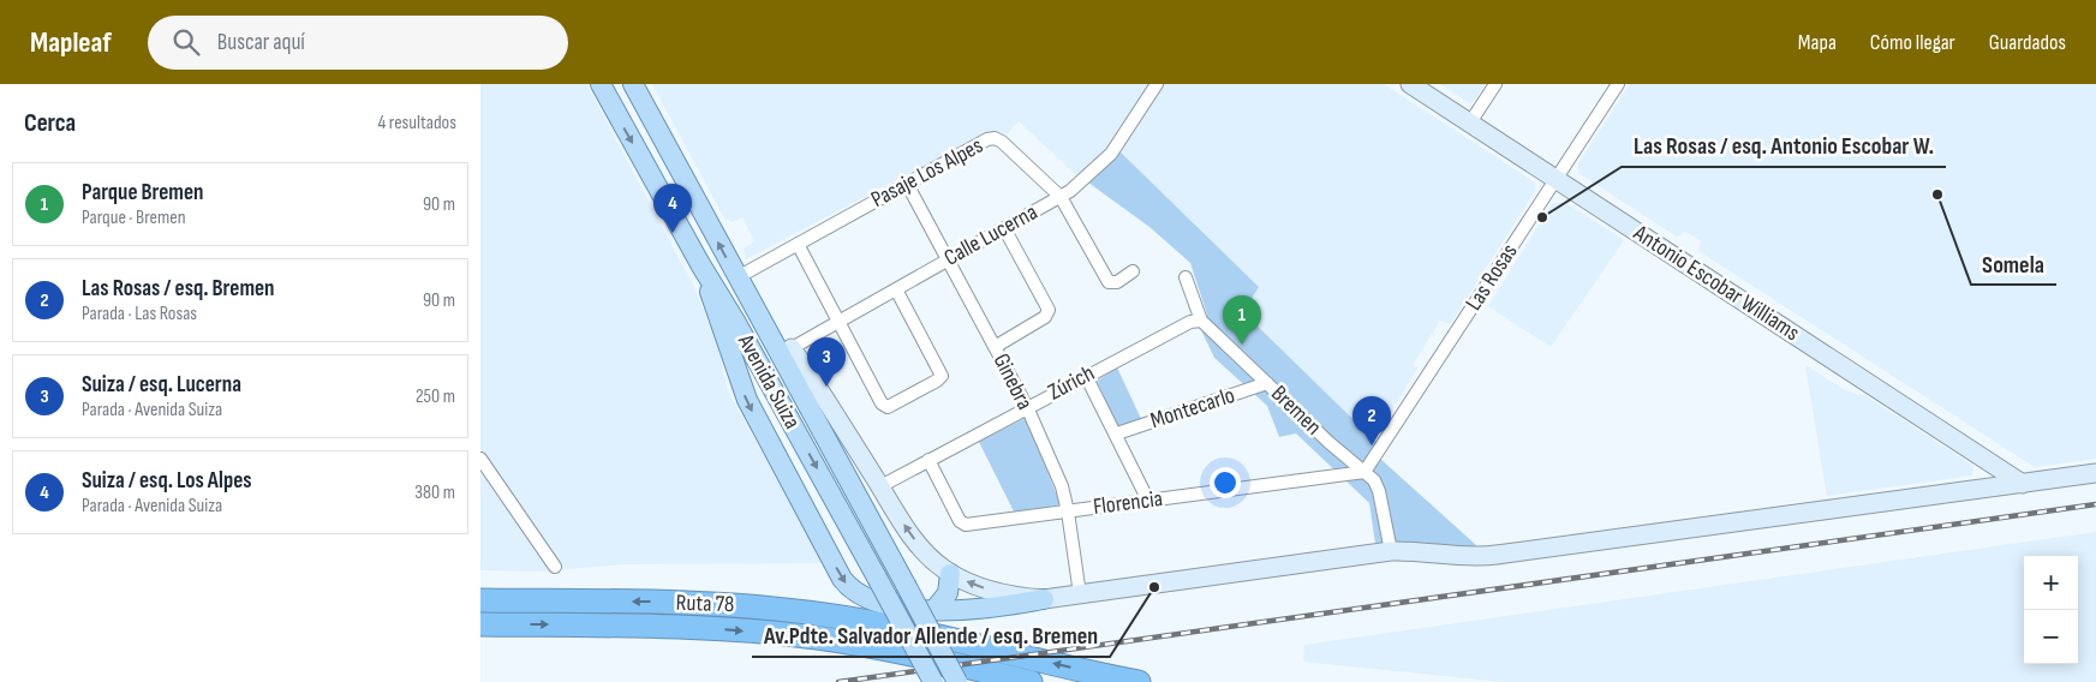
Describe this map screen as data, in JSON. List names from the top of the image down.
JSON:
{
  "streets": {
    "highway": ["Ruta 78"],
    "main road": ["Antonio Escobar Williams", "Avenida Suiza"],
    "street": [
      "Pasaje Los Alpes",
      "Calle Lucerna",
      "Las Rosas",
      "Ginebra",
      "Zúrich",
      "Montecarlo",
      "Bremen",
      "Florencia"
    ]
  },
  "crossings": [
    ["Pasaje Los Alpes", "Calle Lucerna"],
    ["Pasaje Los Alpes", "Avenida Suiza"],
    ["Pasaje Los Alpes", "Ginebra"],
    ["Calle Lucerna", "Avenida Suiza"],
    ["Calle Lucerna", "Ginebra"],
    ["Las Rosas", "Antonio Escobar Williams"],
    ["Las Rosas", "Bremen"],
    ["Las Rosas", "Florencia"],
    ["Antonio Escobar Williams", "Avenida Suiza"],
    ["Avenida Suiza", "Ginebra"],
    ["Avenida Suiza", "Zúrich"],
    ["Avenida Suiza", "Bremen"],
    ["Ginebra", "Zúrich"],
    ["Ginebra", "Florencia"],
    ["Zúrich", "Bremen"],
    ["Zúrich", "Florencia"],
    ["Montecarlo", "Bremen"],
    ["Bremen", "Florencia"]
  ],
  "places": ["Somela", "Las Rosas / esq. Antonio Escobar W.", "Av.Pdte. Salvador Allende / esq. Bremen"],
  "page": {
    "header": "Mapleaf",
    "search": "Buscar aquí",
    "nav": ["Mapa", "Cómo llegar", "Guardados"],
    "heading": ["Cerca", "4 resultados"],
    "list": [
      {
        "mark": "1",
        "name": "Parque Bremen",
        "note": "Parque · Bremen",
        "value": "90 m"
      },
      {
        "mark": "2",
        "name": "Las Rosas / esq. Bremen",
        "note": "Parada · Las Rosas",
        "value": "90 m"
      },
      {
        "mark": "3",
        "name": "Suiza / esq. Lucerna",
        "note": "Parada · Avenida Suiza",
        "value": "250 m"
      },
      {
        "mark": "4",
        "name": "Suiza / esq. Los Alpes",
        "note": "Parada · Avenida Suiza",
        "value": "380 m"
      }
    ],
    "pins": [
      "4",
      "1",
      "3",
      "2"
    ],
    "map_buttons": ["+", "−"]
  }
}
